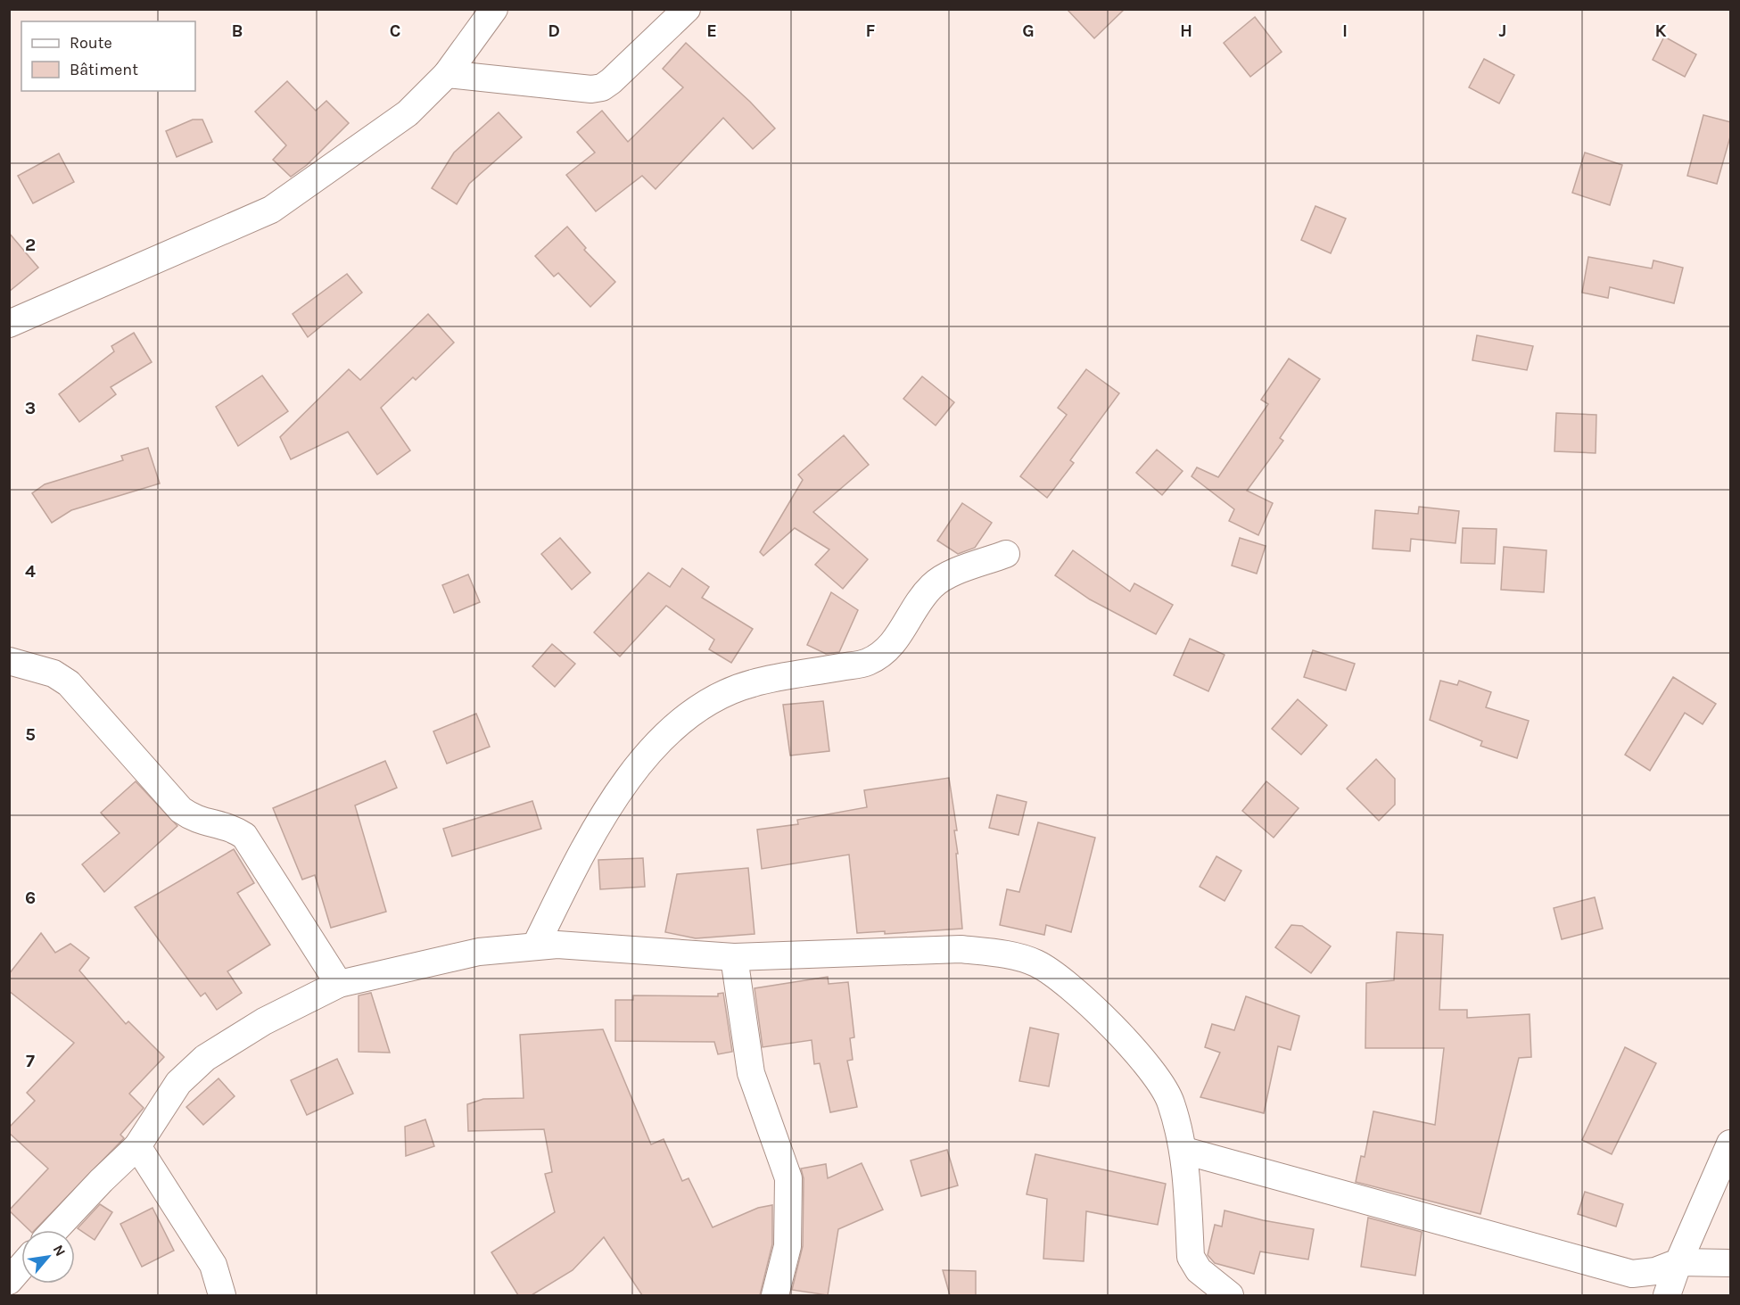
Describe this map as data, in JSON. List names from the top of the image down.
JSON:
{
  "legend": ["Route", "Bâtiment"],
  "north": "top right",
  "grid": {
    "columns": [
      "B",
      "C",
      "D",
      "E",
      "F",
      "G",
      "H",
      "I",
      "J",
      "K"
    ],
    "rows": [
      "2",
      "3",
      "4",
      "5",
      "6",
      "7"
    ]
  }
}
